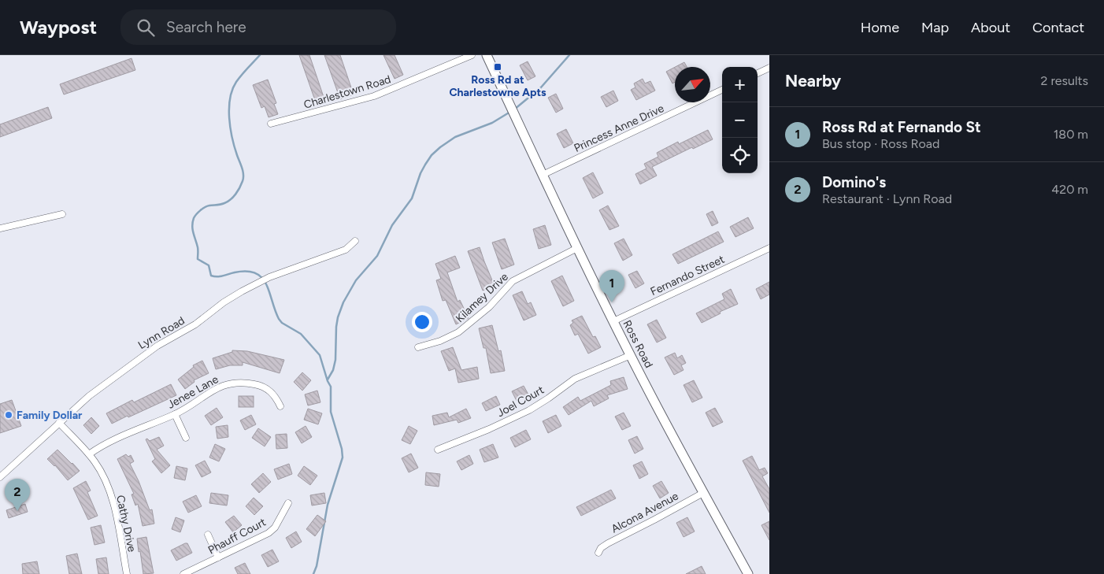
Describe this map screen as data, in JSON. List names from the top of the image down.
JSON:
{
  "streets": {
    "street": [
      "Charlestown Road",
      "Princess Anne Drive",
      "Fernando Street",
      "Kilamey Drive",
      "Lynn Road",
      "Ross Road",
      "Jenee Lane",
      "Joel Court",
      "Alcona Avenue",
      "Cathy Drive",
      "Phauff Court"
    ]
  },
  "crossings": [
    ["Princess Anne Drive", "Ross Road"],
    ["Fernando Street", "Ross Road"],
    ["Kilamey Drive", "Ross Road"],
    ["Lynn Road", "Cathy Drive"],
    ["Ross Road", "Joel Court"],
    ["Ross Road", "Alcona Avenue"],
    ["Jenee Lane", "Cathy Drive"]
  ],
  "places": {
    "transit": ["Ross Rd at Charlestowne Apts"],
    "other": ["Family Dollar"]
  },
  "north": "top right",
  "page": {
    "header": "Waypost",
    "search": "Search here",
    "nav": [
      "Home",
      "Map",
      "About",
      "Contact"
    ],
    "heading": ["Nearby", "2 results"],
    "map_buttons": ["+", "−"],
    "list": [
      {
        "mark": "1",
        "name": "Ross Rd at Fernando St",
        "note": "Bus stop · Ross Road",
        "value": "180 m"
      },
      {
        "mark": "2",
        "name": "Domino's",
        "note": "Restaurant · Lynn Road",
        "value": "420 m"
      }
    ],
    "pins": ["1", "2"]
  }
}
